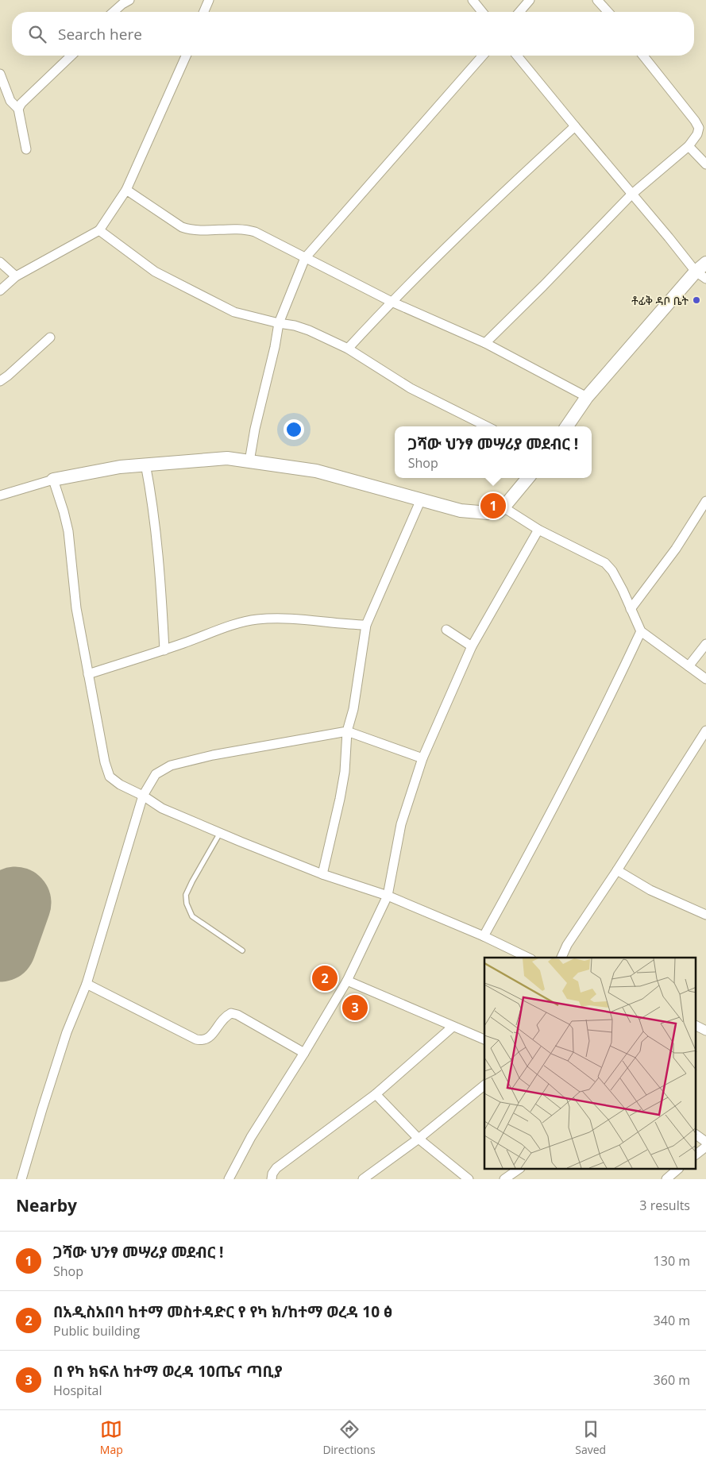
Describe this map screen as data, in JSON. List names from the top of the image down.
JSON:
{
  "places": ["ቶፊቅ ዳቦ ቤት"],
  "page": {
    "search": "Search here",
    "popup": ["ጋሻው ህንፃ መሣሪያ መደብር !", "Shop"],
    "pins": ["1", "2", "3"],
    "heading": ["Nearby", "3 results"],
    "list": [
      {
        "mark": "1",
        "name": "ጋሻው ህንፃ መሣሪያ መደብር !",
        "note": "Shop",
        "value": "130 m"
      },
      {
        "mark": "2",
        "name": "በአዲስአበባ ከተማ መስተዳድር የ የካ ክ/ከተማ ወረዳ 10 ፅ",
        "note": "Public building",
        "value": "340 m"
      },
      {
        "mark": "3",
        "name": "በ የካ ክፍለ ከተማ ወረዳ 10ጤና ጣቢያ",
        "note": "Hospital",
        "value": "360 m"
      }
    ],
    "nav": ["Map", "Directions", "Saved"]
  }
}
